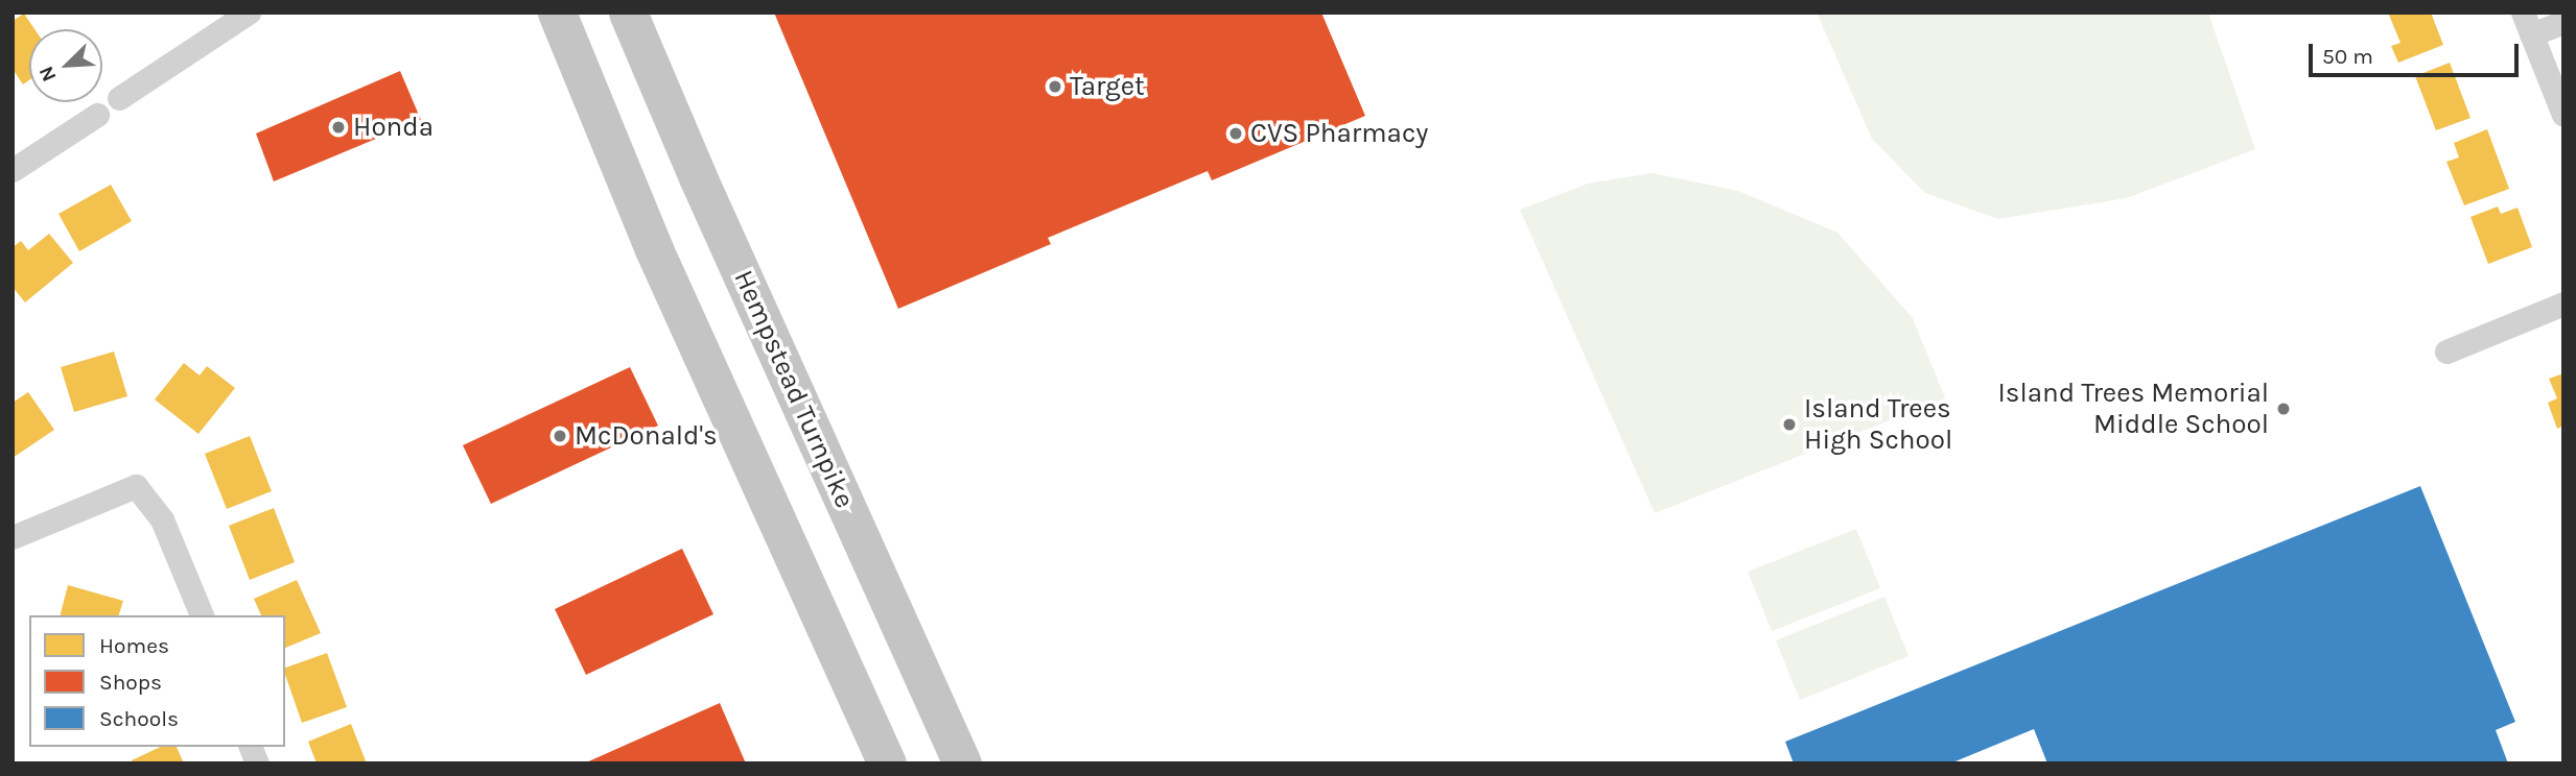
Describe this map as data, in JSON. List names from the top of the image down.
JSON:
{
  "streets": {
    "main road": ["Hempstead Turnpike"]
  },
  "places": [
    "Target",
    "Honda",
    "CVS Pharmacy",
    "Island Trees Memorial Middle School",
    "Island Trees High School",
    "McDonald's"
  ],
  "legend": ["Homes", "Shops", "Schools"],
  "scale_bar": "50 m",
  "north": "bottom left"
}
